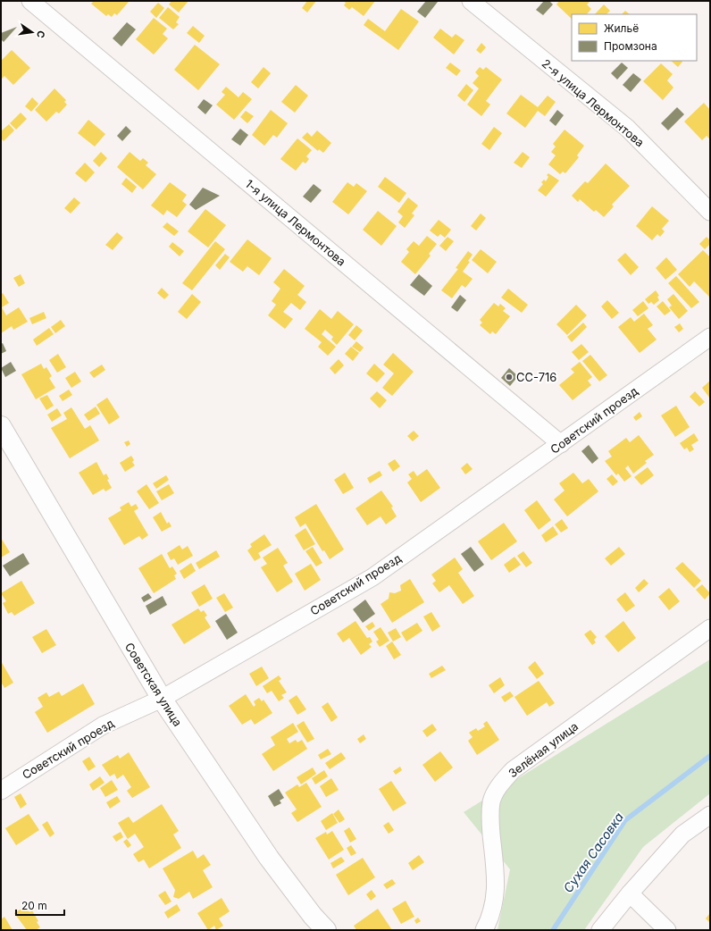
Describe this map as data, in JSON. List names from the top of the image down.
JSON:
{
  "streets": {
    "street": [
      "2-я улица Лермонтова",
      "1-я улица Лермонтова",
      "Советский проезд",
      "Советская улица",
      "Зелёная улица"
    ]
  },
  "crossings": [
    ["1-я улица Лермонтова", "Советский проезд"],
    ["Советский проезд", "Советская улица"]
  ],
  "water": ["Сухая Сасовка"],
  "places": ["СС-716"],
  "legend": ["Жильё", "Промзона"],
  "scale_bar": "20 m",
  "north": "right"
}
